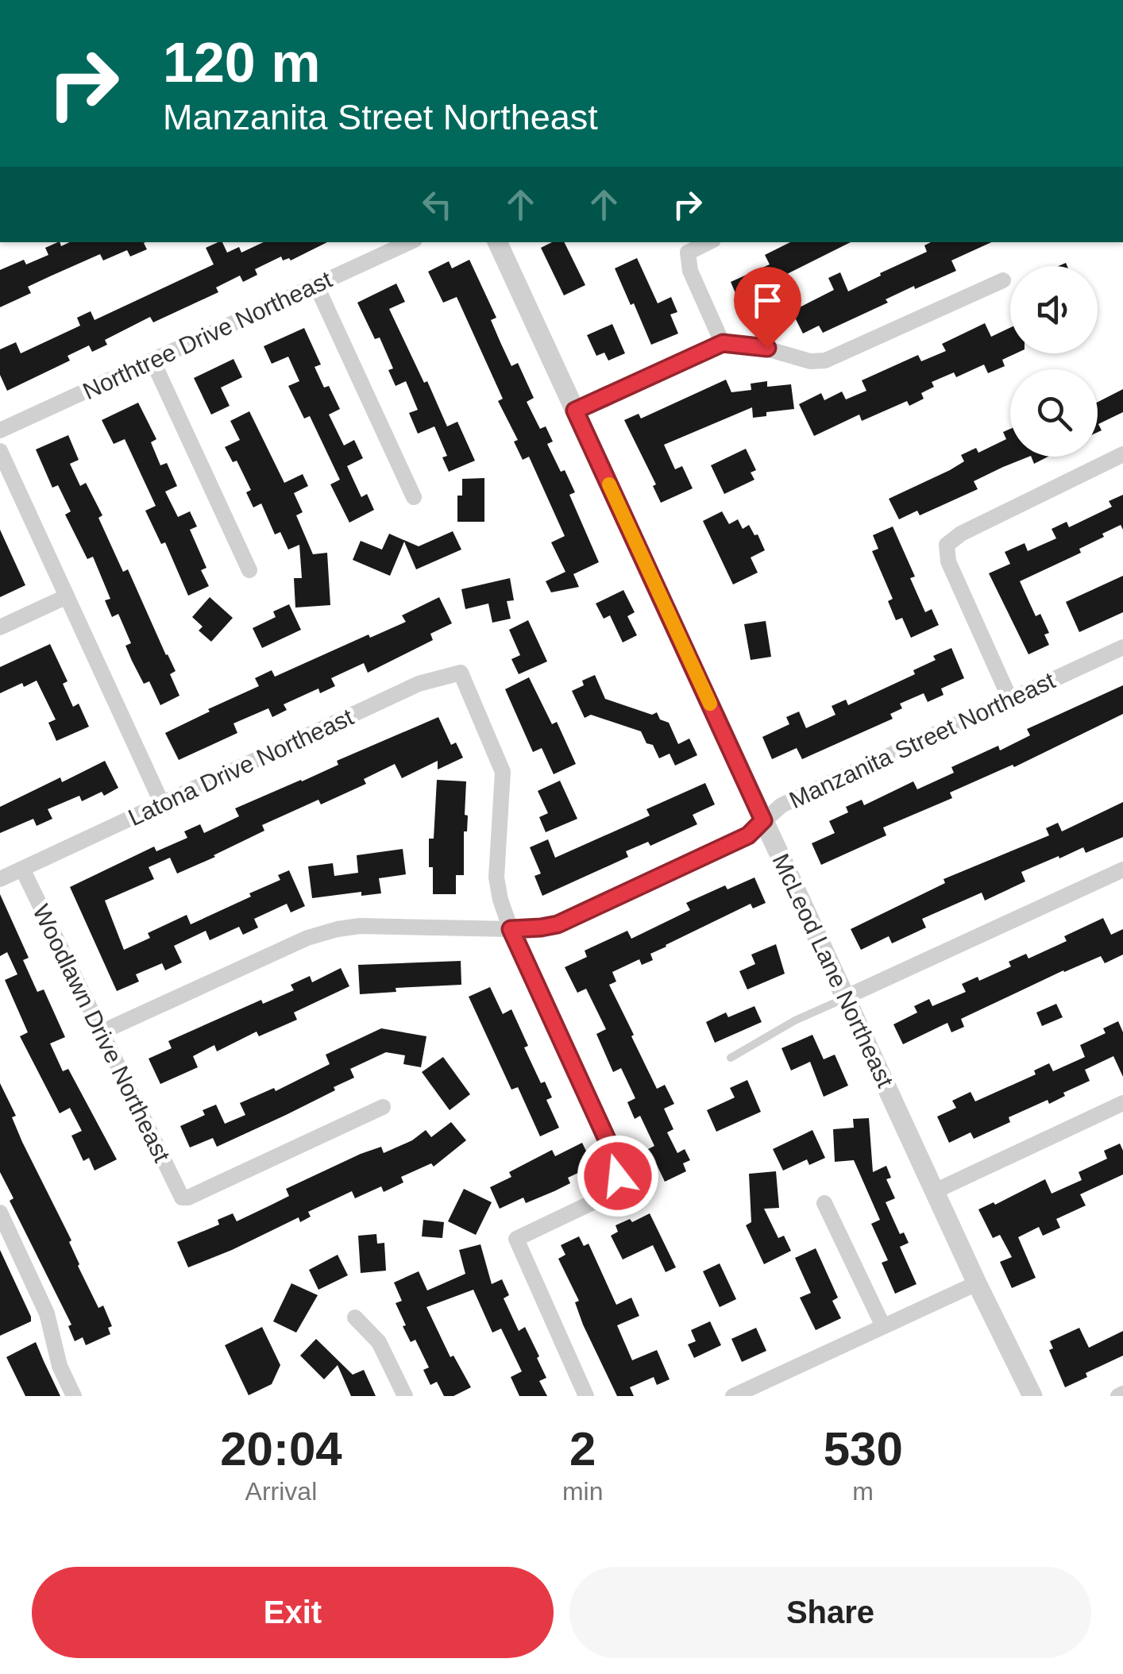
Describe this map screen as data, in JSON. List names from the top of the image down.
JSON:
{
  "streets": {
    "street": [
      "Northtree Drive Northeast",
      "Manzanita Street Northeast",
      "Latona Drive Northeast",
      "McLeod Lane Northeast",
      "Woodlawn Drive Northeast"
    ]
  },
  "crossings": [
    ["Manzanita Street Northeast", "Latona Drive Northeast"],
    ["Manzanita Street Northeast", "McLeod Lane Northeast"],
    ["Manzanita Street Northeast", "Woodlawn Drive Northeast"],
    ["Latona Drive Northeast", "Woodlawn Drive Northeast"]
  ],
  "page": {
    "turn": ["120 m", "Manzanita Street Northeast"],
    "eta": [
      "20:04",
      "Arrival",
      "2",
      "min",
      "530",
      "m"
    ],
    "buttons": ["Exit", "Share"]
  }
}
